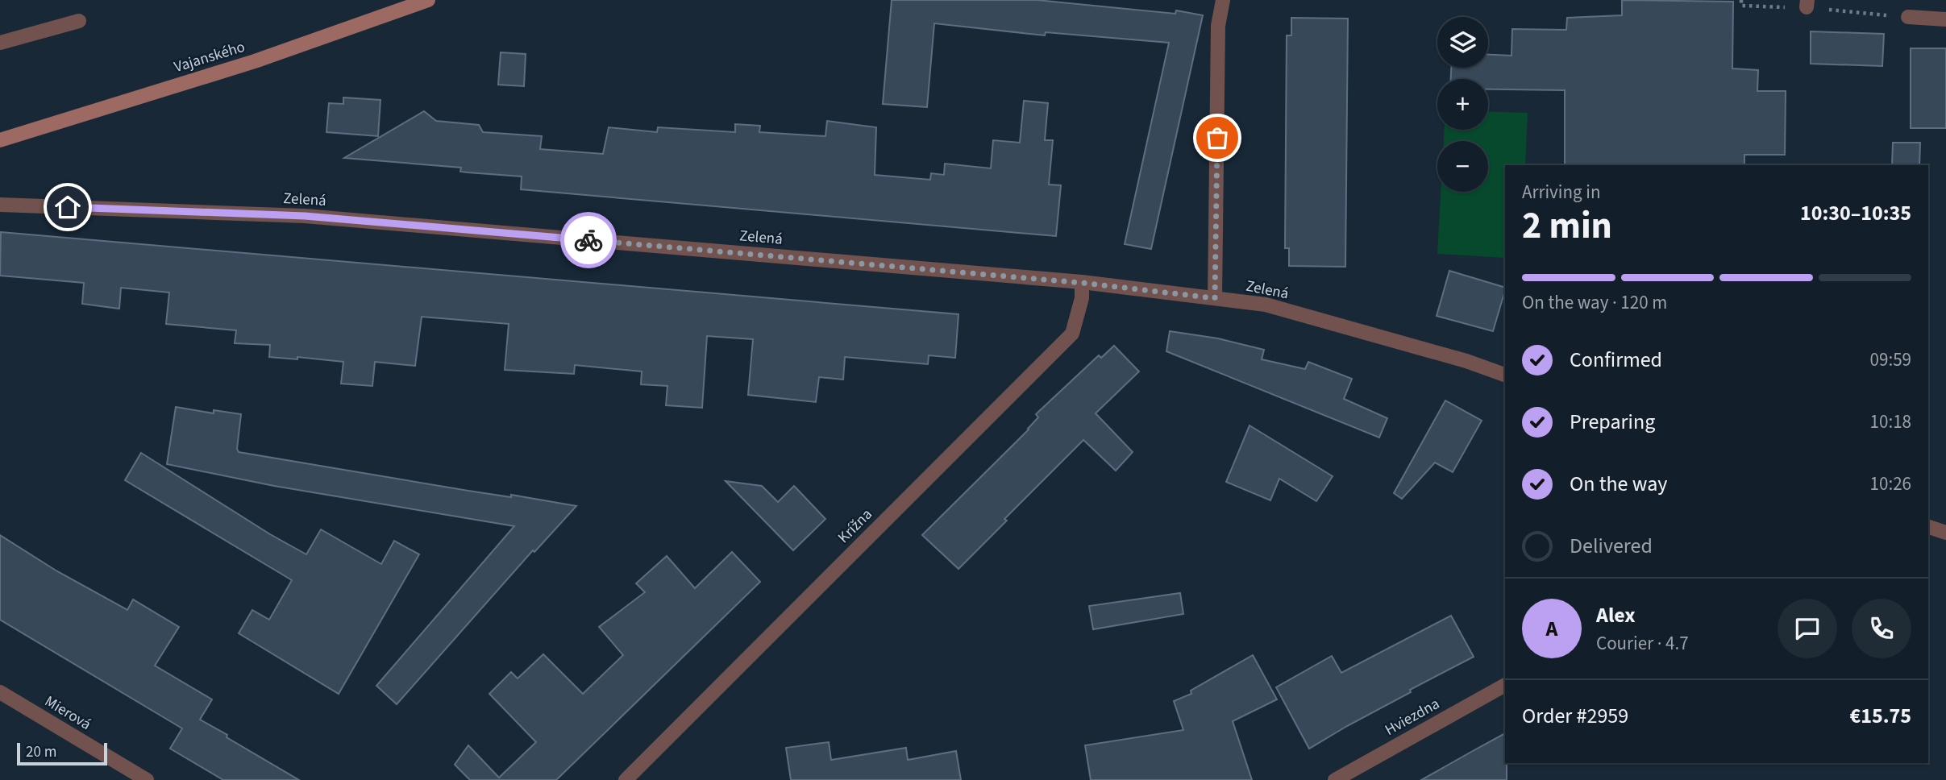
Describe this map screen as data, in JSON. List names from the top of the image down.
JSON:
{
  "streets": {
    "main road": ["Vajanského"],
    "street": [
      "Zelená",
      "Krížna",
      "Mierová",
      "Hviezdna"
    ]
  },
  "crossings": [
    ["Zelená", "Krížna"]
  ],
  "scale_bar": "20 m",
  "page": {
    "map_buttons": ["+", "−"],
    "heading": ["2 min", "Arriving in", "10:30–10:35"],
    "panel": [
      "Alex",
      "Courier · 4.7",
      "Order #2959",
      "€15.75"
    ],
    "bar": "On the way · 120 m",
    "list": [
      ["Confirmed", "09:59"],
      ["Preparing", "10:18"],
      ["On the way", "10:26"],
      "Delivered"
    ],
    "round": "A",
    "scale": "20 m"
  }
}
